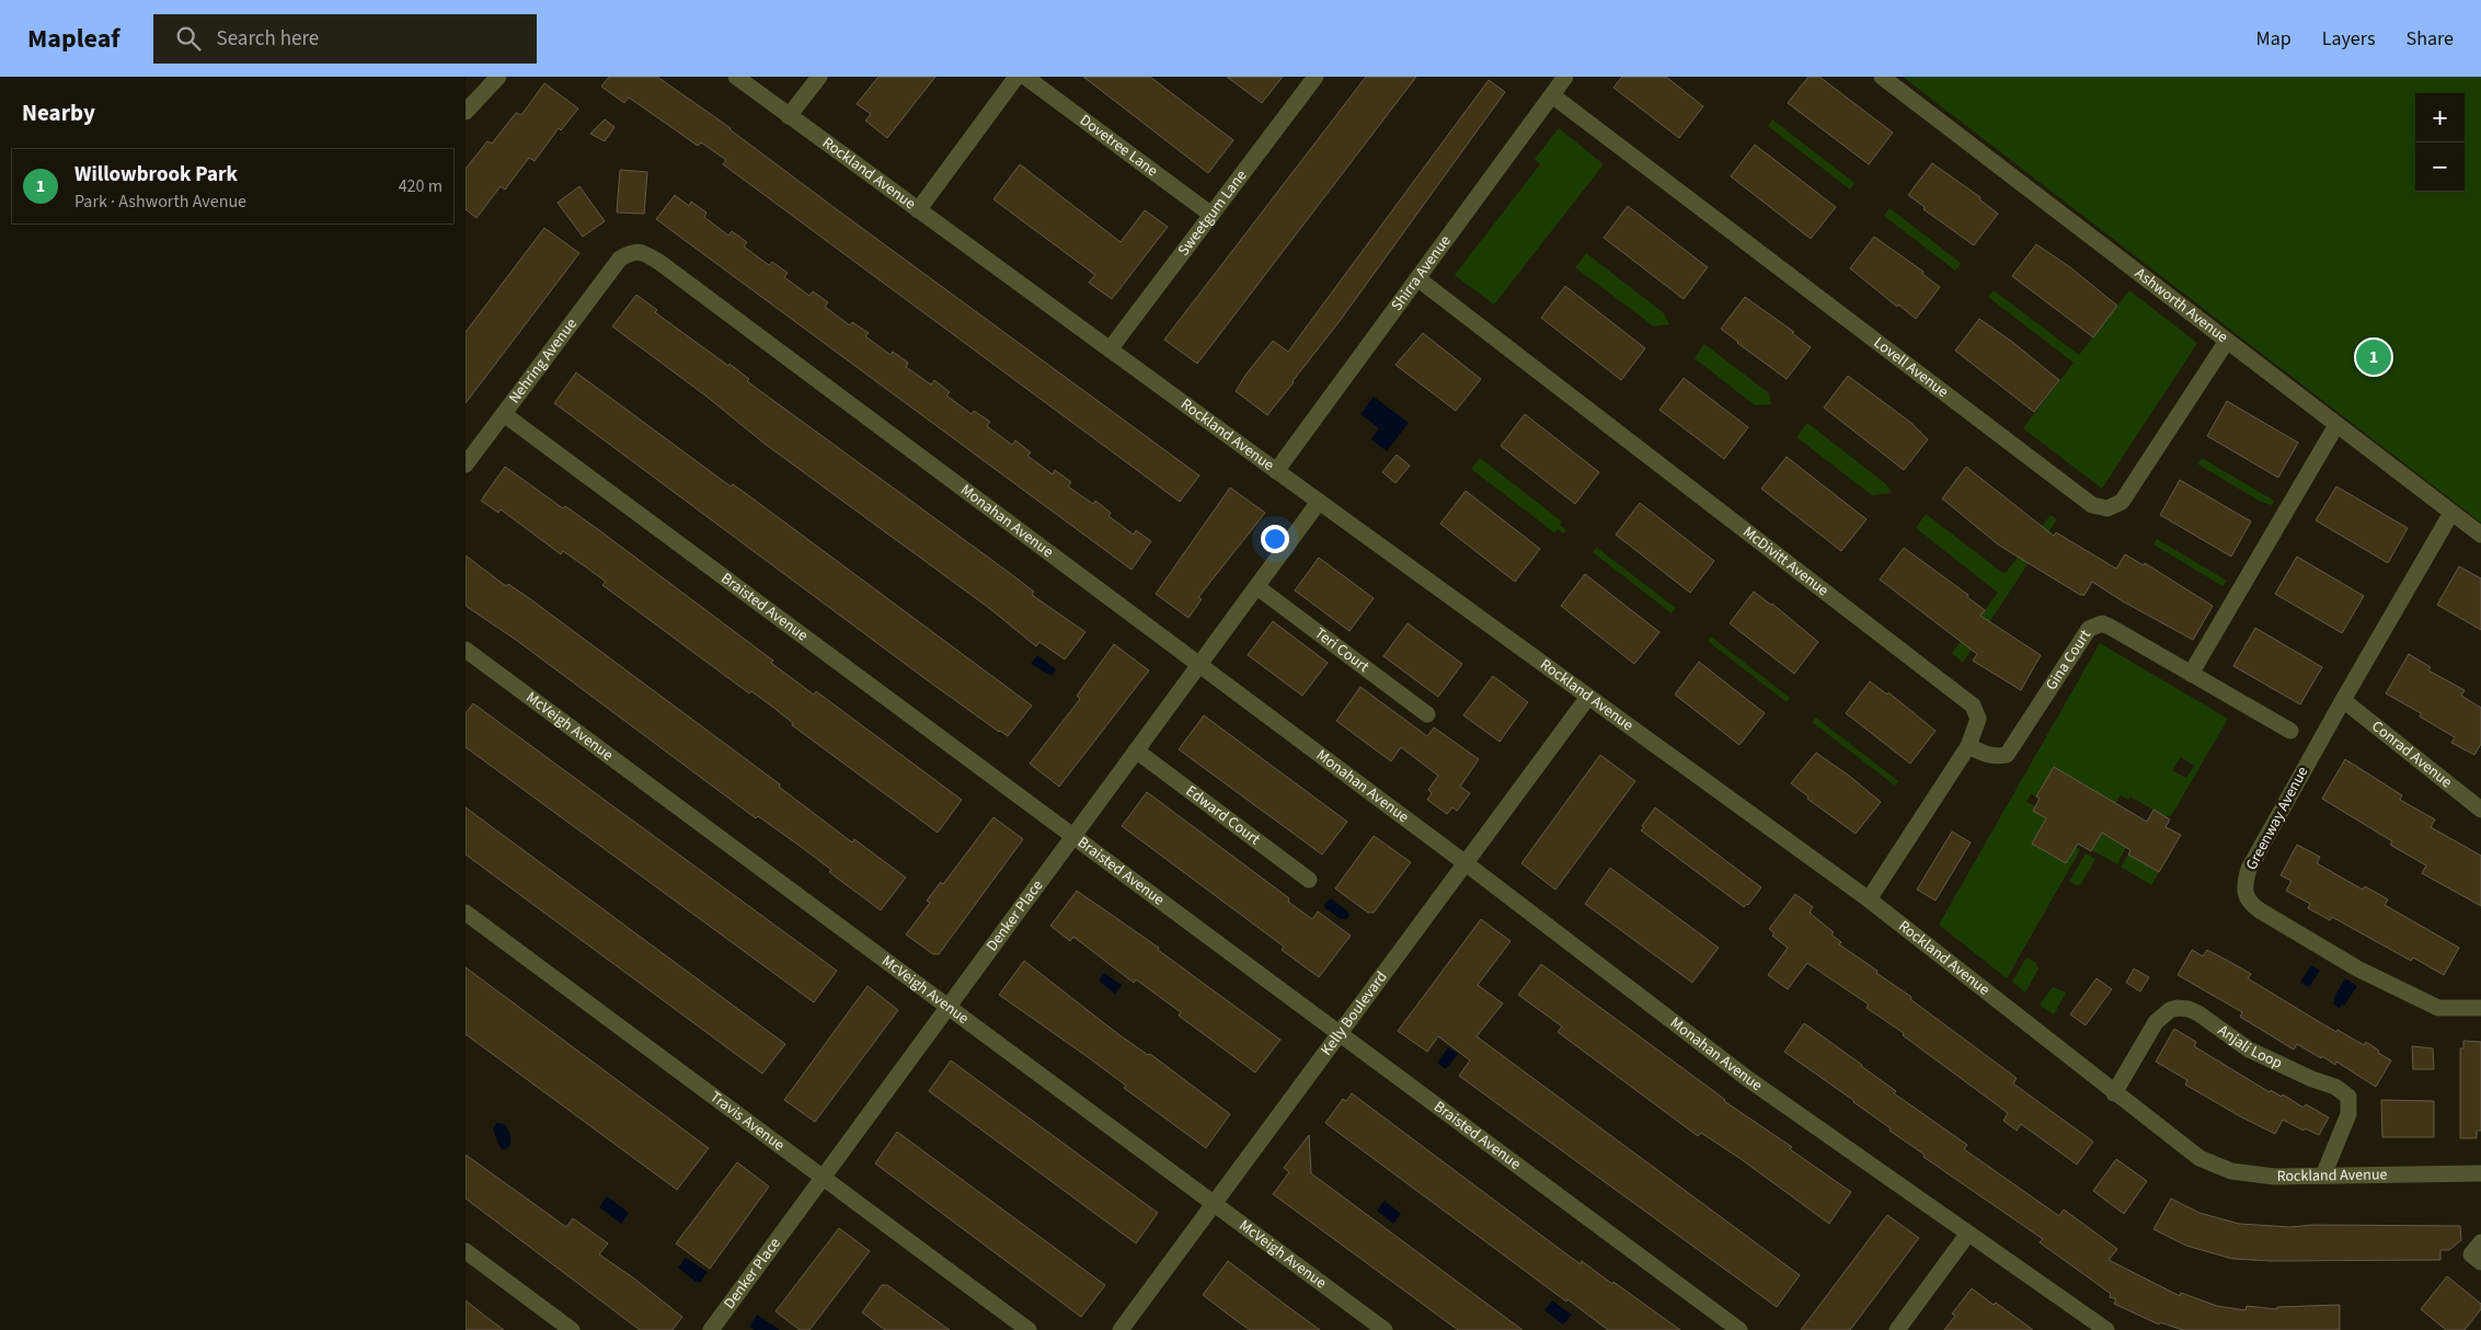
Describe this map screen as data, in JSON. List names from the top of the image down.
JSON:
{
  "streets": {
    "street": [
      "Dovetree Lane",
      "Rockland Avenue",
      "Sweetgum Lane",
      "Shirra Avenue",
      "Ashworth Avenue",
      "Nehring Avenue",
      "Lovell Avenue",
      "Monahan Avenue",
      "McDivitt Avenue",
      "Braisted Avenue",
      "Teri Court",
      "Gina Court",
      "McVeigh Avenue",
      "Conrad Avenue",
      "Edward Court",
      "Greenway Avenue",
      "Denker Place",
      "Kelly Boulevard",
      "Anjali Loop",
      "Travis Avenue"
    ]
  },
  "crossings": [
    ["Dovetree Lane", "Sweetgum Lane"],
    ["Rockland Avenue", "Sweetgum Lane"],
    ["Rockland Avenue", "Shirra Avenue"],
    ["Rockland Avenue", "McDivitt Avenue"],
    ["Rockland Avenue", "Denker Place"],
    ["Rockland Avenue", "Kelly Boulevard"],
    ["Rockland Avenue", "Anjali Loop"],
    ["Shirra Avenue", "Lovell Avenue"],
    ["Shirra Avenue", "McDivitt Avenue"],
    ["Ashworth Avenue", "Lovell Avenue"],
    ["Ashworth Avenue", "Greenway Avenue"],
    ["Nehring Avenue", "Monahan Avenue"],
    ["Nehring Avenue", "Braisted Avenue"],
    ["Monahan Avenue", "Denker Place"],
    ["Monahan Avenue", "Kelly Boulevard"],
    ["McDivitt Avenue", "Gina Court"],
    ["Braisted Avenue", "Denker Place"],
    ["Braisted Avenue", "Kelly Boulevard"],
    ["Teri Court", "Denker Place"],
    ["McVeigh Avenue", "Denker Place"],
    ["McVeigh Avenue", "Kelly Boulevard"],
    ["Conrad Avenue", "Greenway Avenue"],
    ["Edward Court", "Denker Place"],
    ["Denker Place", "Travis Avenue"]
  ],
  "page": {
    "header": "Mapleaf",
    "search": "Search here",
    "nav": ["Map", "Layers", "Share"],
    "heading": "Nearby",
    "map_buttons": ["+", "−"],
    "list": [
      {
        "mark": "1",
        "name": "Willowbrook Park",
        "note": "Park · Ashworth Avenue",
        "value": "420 m"
      }
    ],
    "pins": "1"
  }
}
